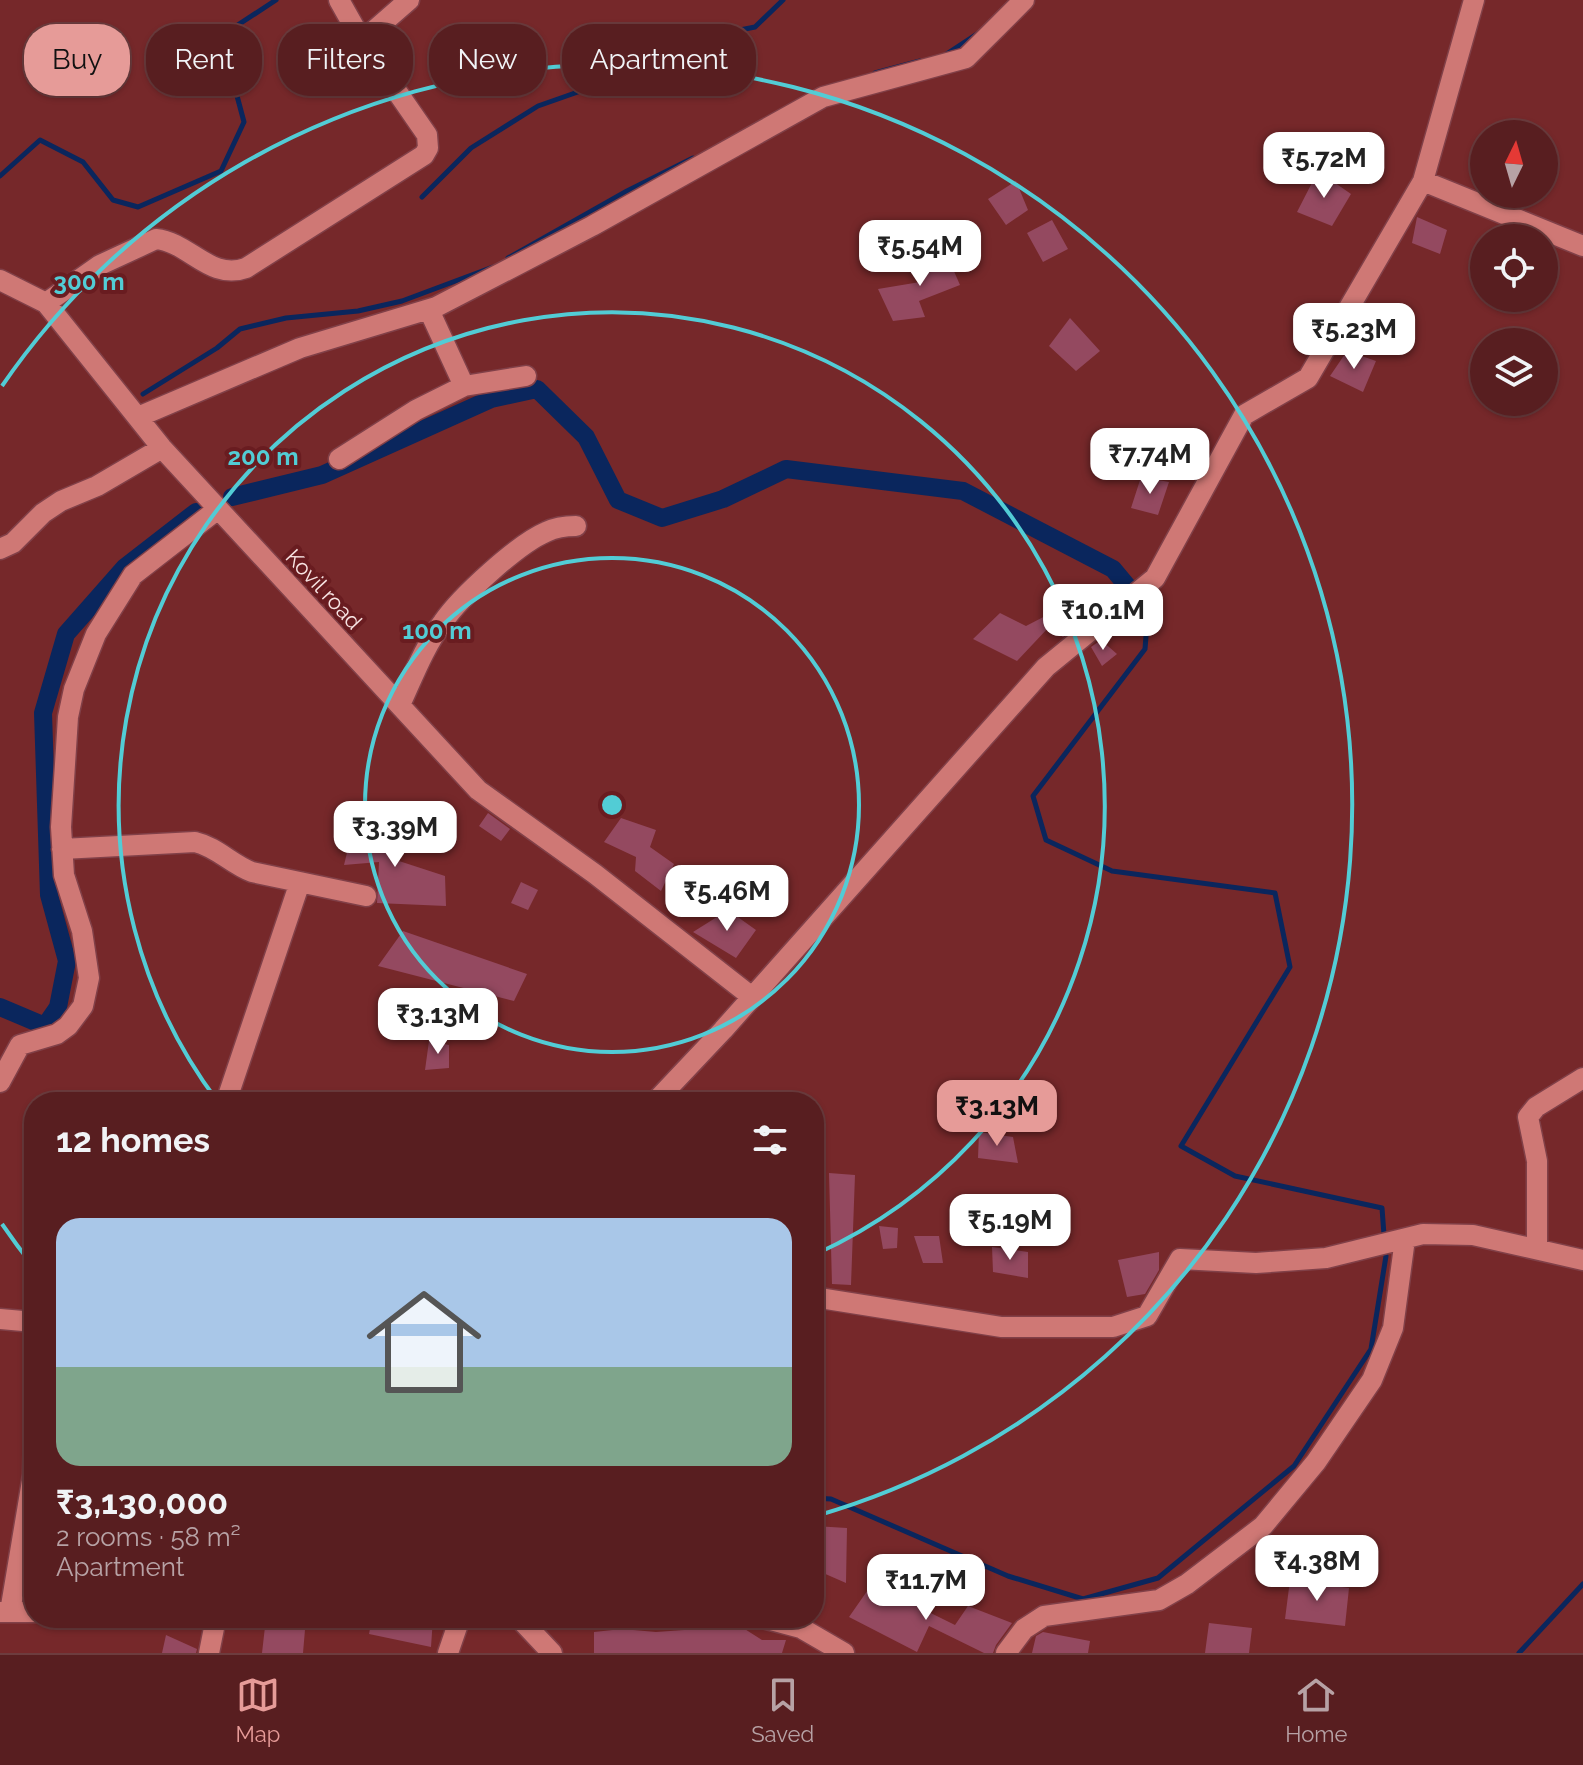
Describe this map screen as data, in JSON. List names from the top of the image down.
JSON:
{
  "streets": {
    "street": ["Kovil road"]
  },
  "north": "top",
  "page": {
    "chip": [
      "Buy",
      "Rent",
      "Filters",
      "New",
      "Apartment"
    ],
    "price": [
      "₹5.72M",
      "₹5.54M",
      "₹5.23M",
      "₹7.74M",
      "₹10.1M",
      "₹3.39M",
      "₹5.46M",
      "₹3.13M",
      "₹3.13M",
      "₹5.19M",
      "₹4.38M",
      "₹11.7M"
    ],
    "heading": "12 homes",
    "list": [
      {
        "name": "₹3,130,000",
        "note": "2 rooms · 58 m² · Apartment"
      }
    ],
    "tabs": ["Map", "Saved", "Home"]
  },
  "rings": ["300 m", "200 m", "100 m"]
}
